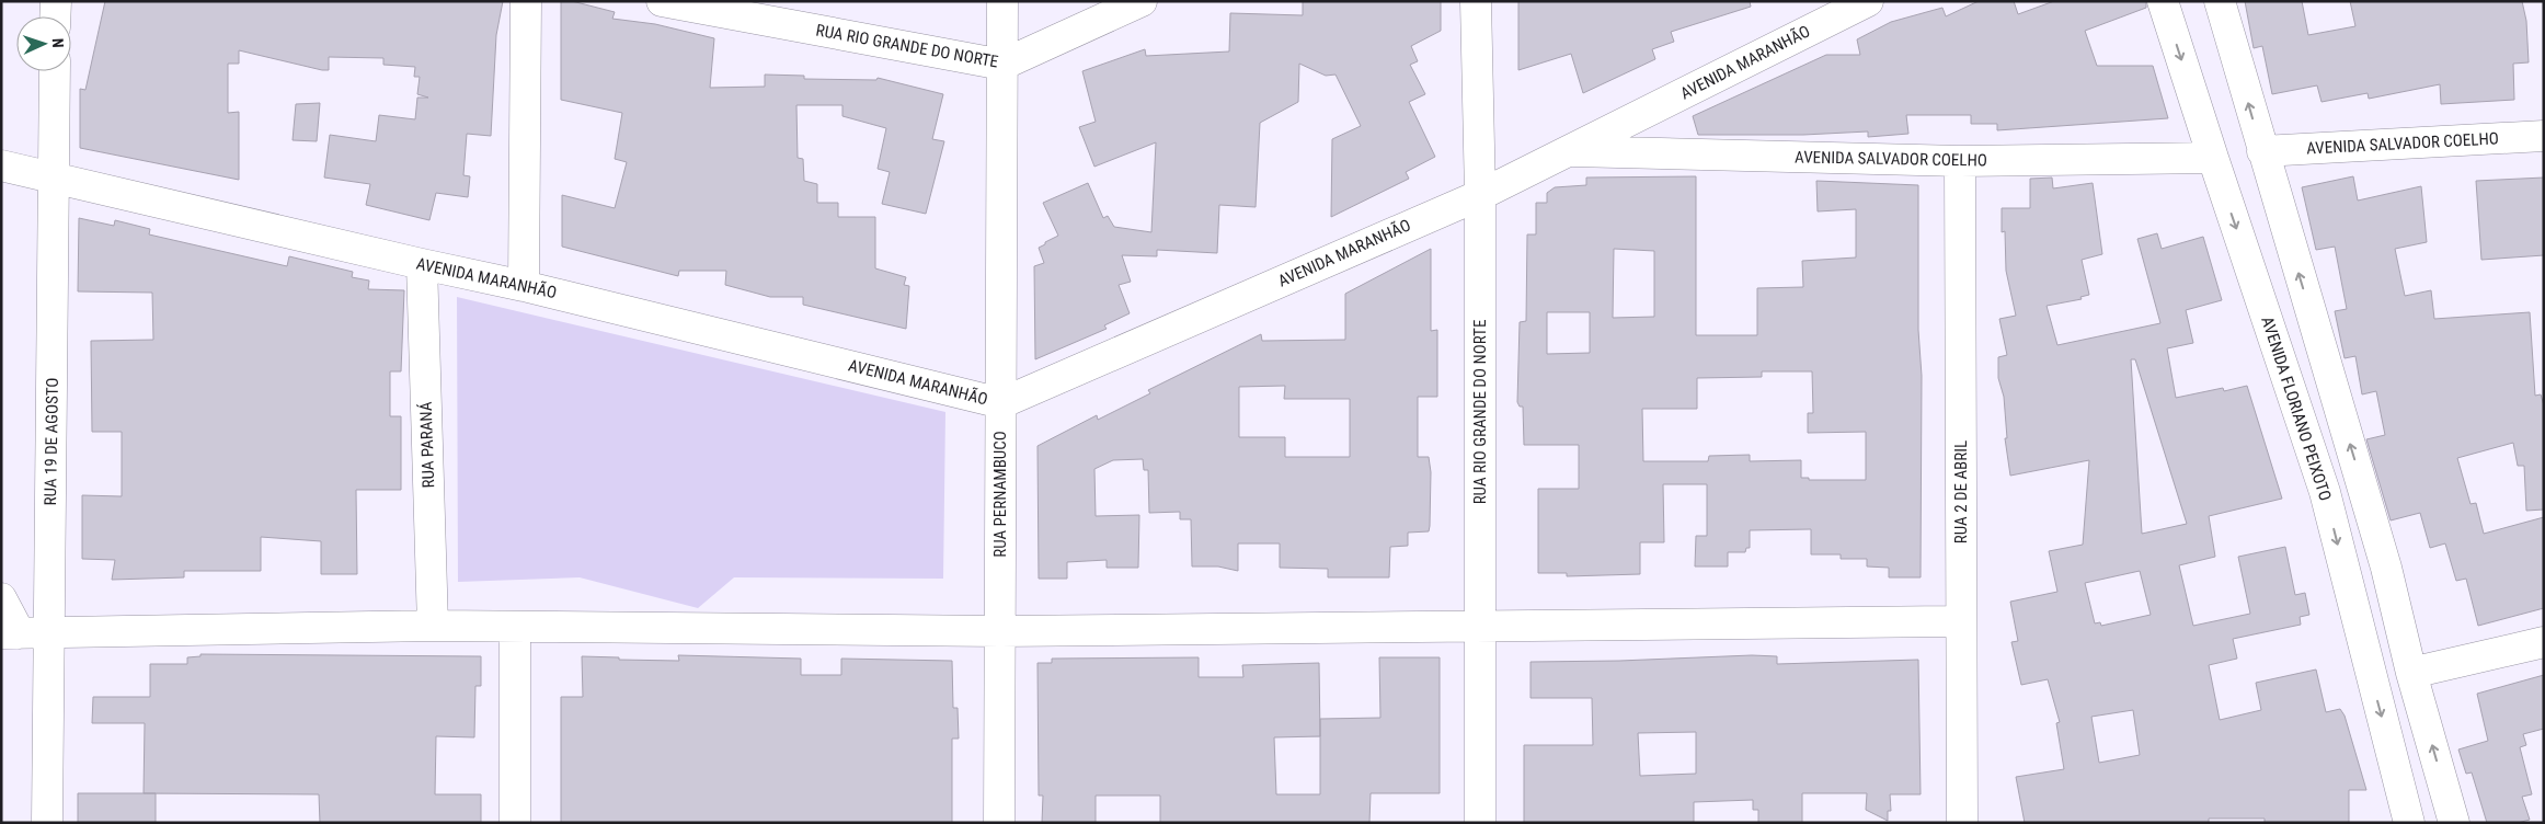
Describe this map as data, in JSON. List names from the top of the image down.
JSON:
{
  "streets": {
    "street": [
      "RUA RIO GRANDE DO NORTE",
      "AVENIDA MARANHÃO",
      "AVENIDA SALVADOR COELHO",
      "AVENIDA FLORIANO PEIXOTO",
      "RUA 19 DE AGOSTO",
      "RUA PARANÁ",
      "RUA 2 DE ABRIL",
      "RUA PERNAMBUCO"
    ]
  },
  "crossings": [
    ["RUA RIO GRANDE DO NORTE", "AVENIDA MARANHÃO"],
    ["RUA RIO GRANDE DO NORTE", "RUA PERNAMBUCO"],
    ["AVENIDA MARANHÃO", "AVENIDA SALVADOR COELHO"],
    ["AVENIDA MARANHÃO", "RUA 19 DE AGOSTO"],
    ["AVENIDA MARANHÃO", "RUA PARANÁ"],
    ["AVENIDA MARANHÃO", "RUA PERNAMBUCO"],
    ["AVENIDA SALVADOR COELHO", "AVENIDA FLORIANO PEIXOTO"],
    ["AVENIDA SALVADOR COELHO", "RUA 2 DE ABRIL"]
  ],
  "north": "right"
}
